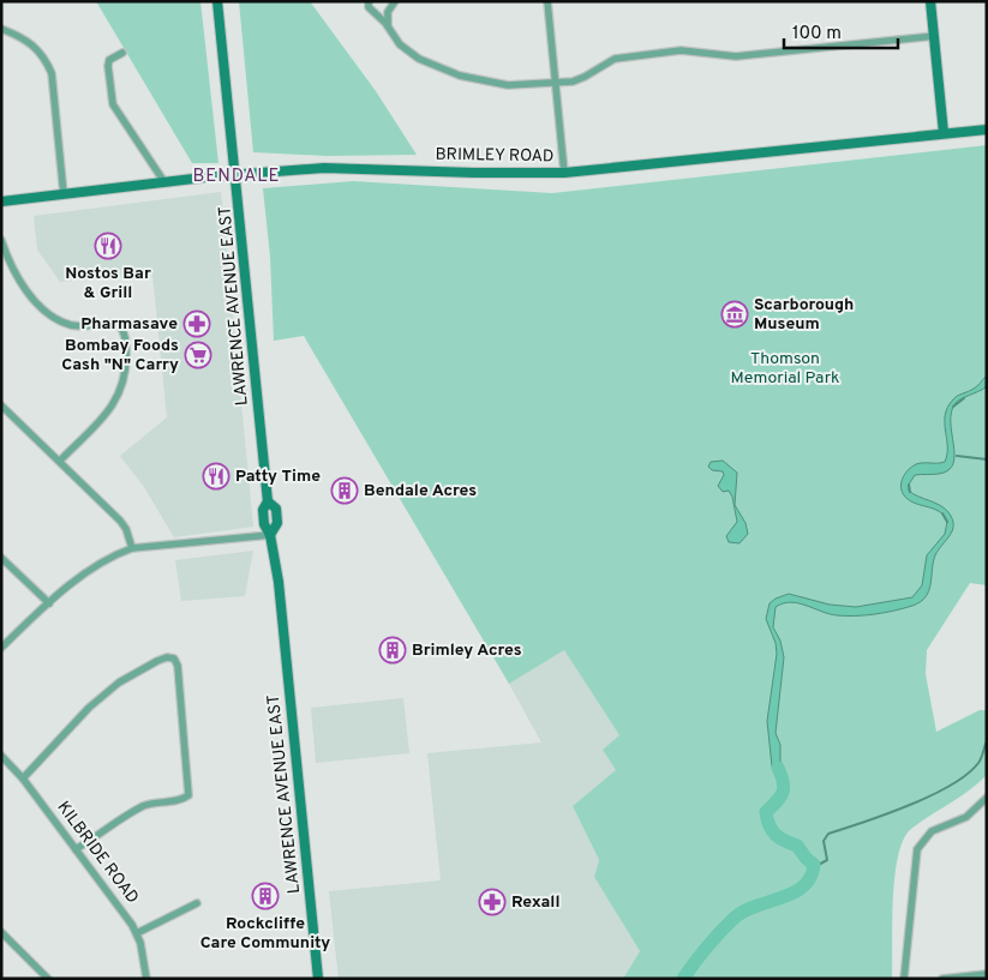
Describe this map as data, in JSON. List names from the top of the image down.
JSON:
{
  "streets": {
    "main road": ["BRIMLEY ROAD", "LAWRENCE AVENUE EAST"],
    "street": ["KILBRIDE ROAD"]
  },
  "crossings": [
    ["BRIMLEY ROAD", "LAWRENCE AVENUE EAST"]
  ],
  "districts": ["BENDALE"],
  "parks": ["Thomson Memorial Park"],
  "places": {
    "restaurant": ["Nostos Bar & Grill", "Patty Time"],
    "museum": ["Scarborough Museum"],
    "pharmacy": ["Pharmasave", "Rexall"],
    "supermarket": ["Bombay Foods Cash \"N\" Carry"],
    "building": ["Bendale Acres", "Brimley Acres", "Rockcliffe Care Community"]
  },
  "scale_bar": "100 m"
}
